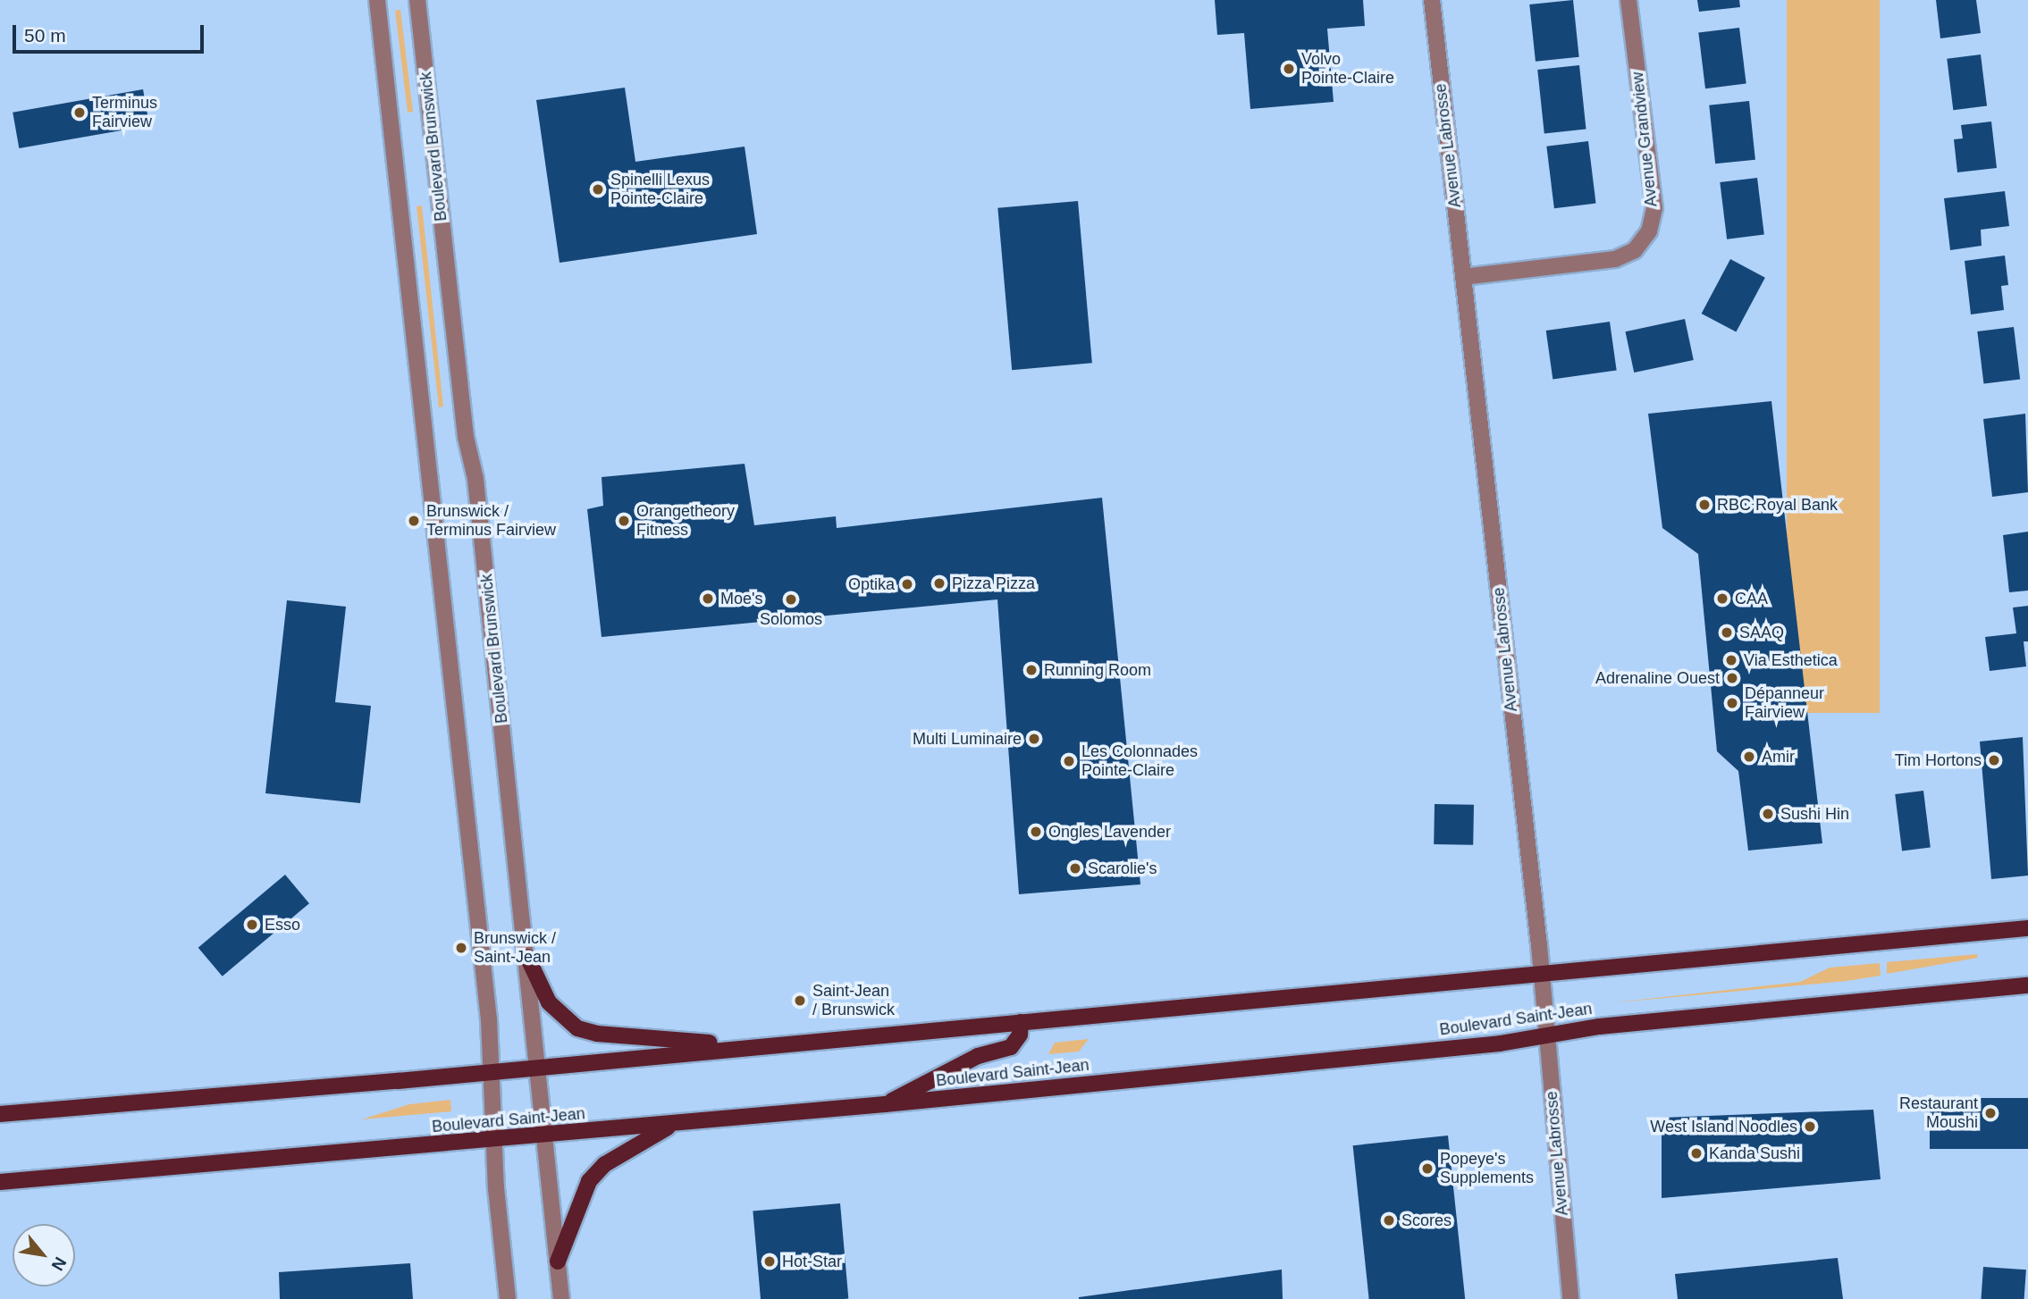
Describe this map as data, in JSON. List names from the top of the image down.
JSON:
{
  "streets": {
    "main road": ["Boulevard Saint-Jean"],
    "street": ["Avenue Grandview", "Avenue Labrosse", "Boulevard Brunswick"]
  },
  "crossings": [
    ["Avenue Grandview", "Avenue Labrosse"],
    ["Avenue Labrosse", "Boulevard Saint-Jean"],
    ["Boulevard Brunswick", "Boulevard Saint-Jean"]
  ],
  "places": [
    "Volvo Pointe-Claire",
    "Terminus Fairview",
    "Spinelli Lexus Pointe-Claire",
    "RBC Royal Bank",
    "Brunswick / Terminus Fairview",
    "Orangetheory Fitness",
    "Pizza Pizza",
    "Optika",
    "Moe's",
    "CAA",
    "Solomos",
    "SAAQ",
    "Via Esthetica",
    "Running Room",
    "Adrenaline Ouest",
    "Dépanneur Fairview",
    "Multi Luminaire",
    "Amir",
    "Tim Hortons",
    "Les Colonnades Pointe-Claire",
    "Sushi Hin",
    "Ongles Lavender",
    "Scarolie's",
    "Esso",
    "Brunswick / Saint-Jean",
    "Saint-Jean / Brunswick",
    "Restaurant Moushi",
    "West Island Noodles",
    "Kanda Sushi",
    "Popeye's Supplements",
    "Scores",
    "Hot-Star"
  ],
  "scale_bar": "50 m",
  "north": "bottom right"
}
